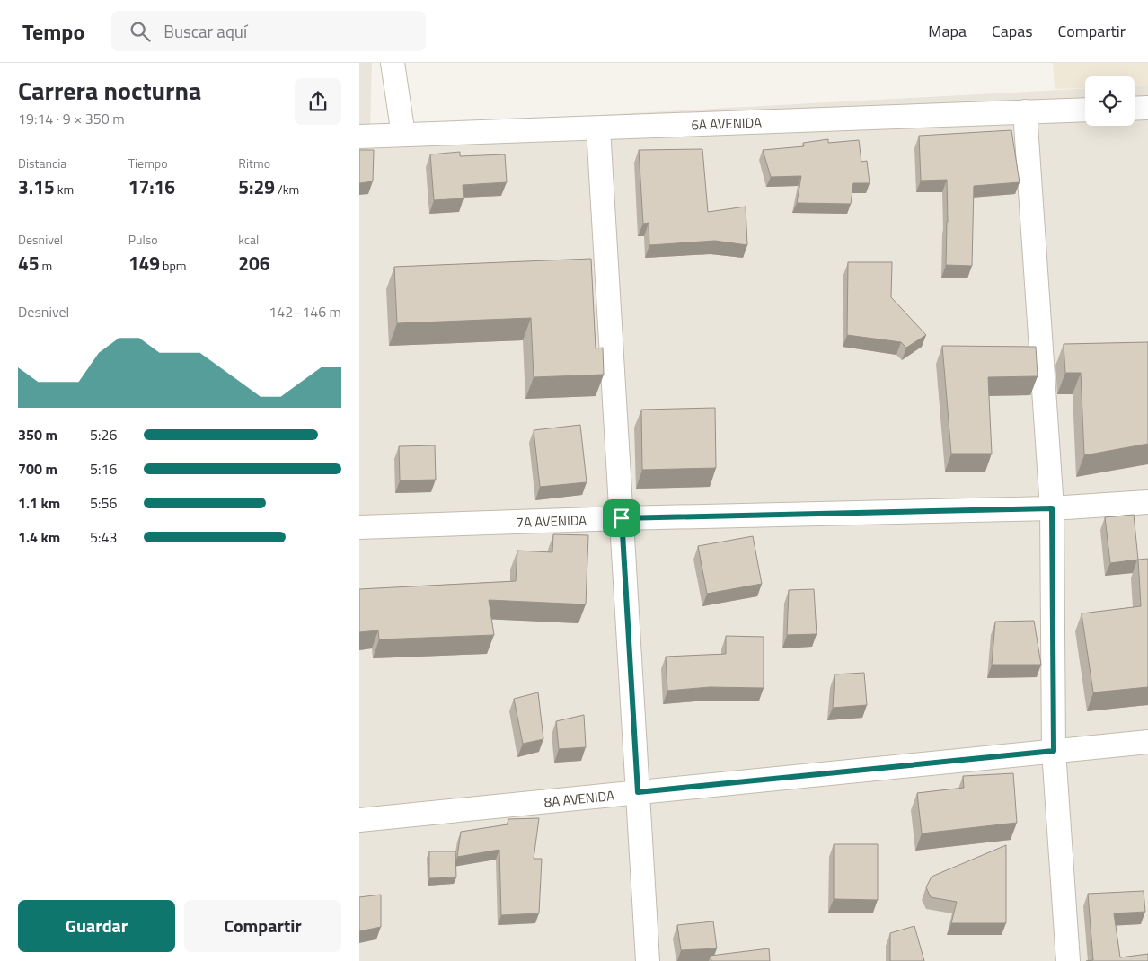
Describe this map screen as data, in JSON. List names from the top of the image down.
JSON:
{
  "streets": {
    "street": ["6A AVENIDA", "7A AVENIDA", "8A AVENIDA"]
  },
  "page": {
    "header": "Tempo",
    "search": "Buscar aquí",
    "nav": ["Mapa", "Capas", "Compartir"],
    "heading": ["Carrera nocturna", "19:14 · 9 × 350 m"],
    "stats": [
      ["Distancia", "3.15 km"],
      ["Tiempo", "17:16"],
      ["Ritmo", "5:29 /km"],
      ["Desnivel", "45 m"],
      ["Pulso", "149 bpm"],
      ["kcal", "206"]
    ],
    "chart": ["Desnivel", "142–146 m"],
    "list": [
      {
        "name": "350 m",
        "note": "5:26"
      },
      {
        "name": "700 m",
        "note": "5:16"
      },
      {
        "name": "1.1 km",
        "note": "5:56"
      },
      {
        "name": "1.4 km",
        "note": "5:43"
      }
    ],
    "buttons": ["Guardar", "Compartir"]
  }
}
